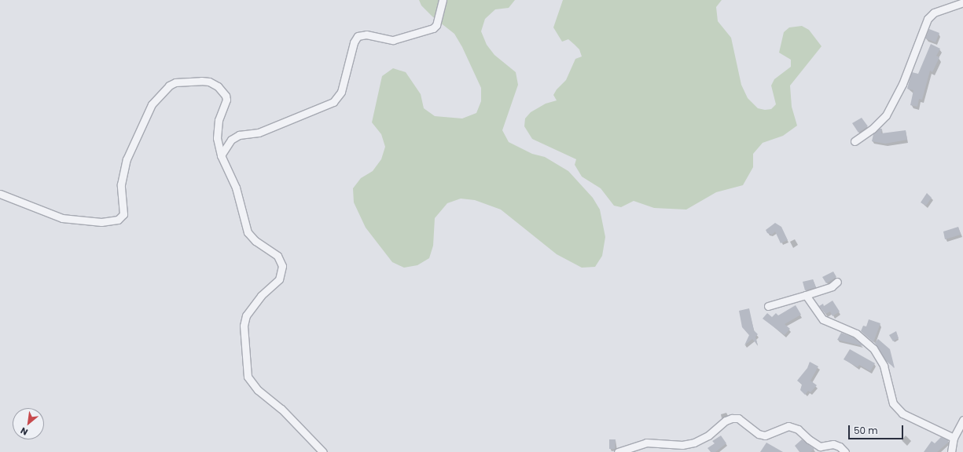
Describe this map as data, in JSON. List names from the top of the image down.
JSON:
{
  "scale_bar": "50 m",
  "north": "bottom left"
}
